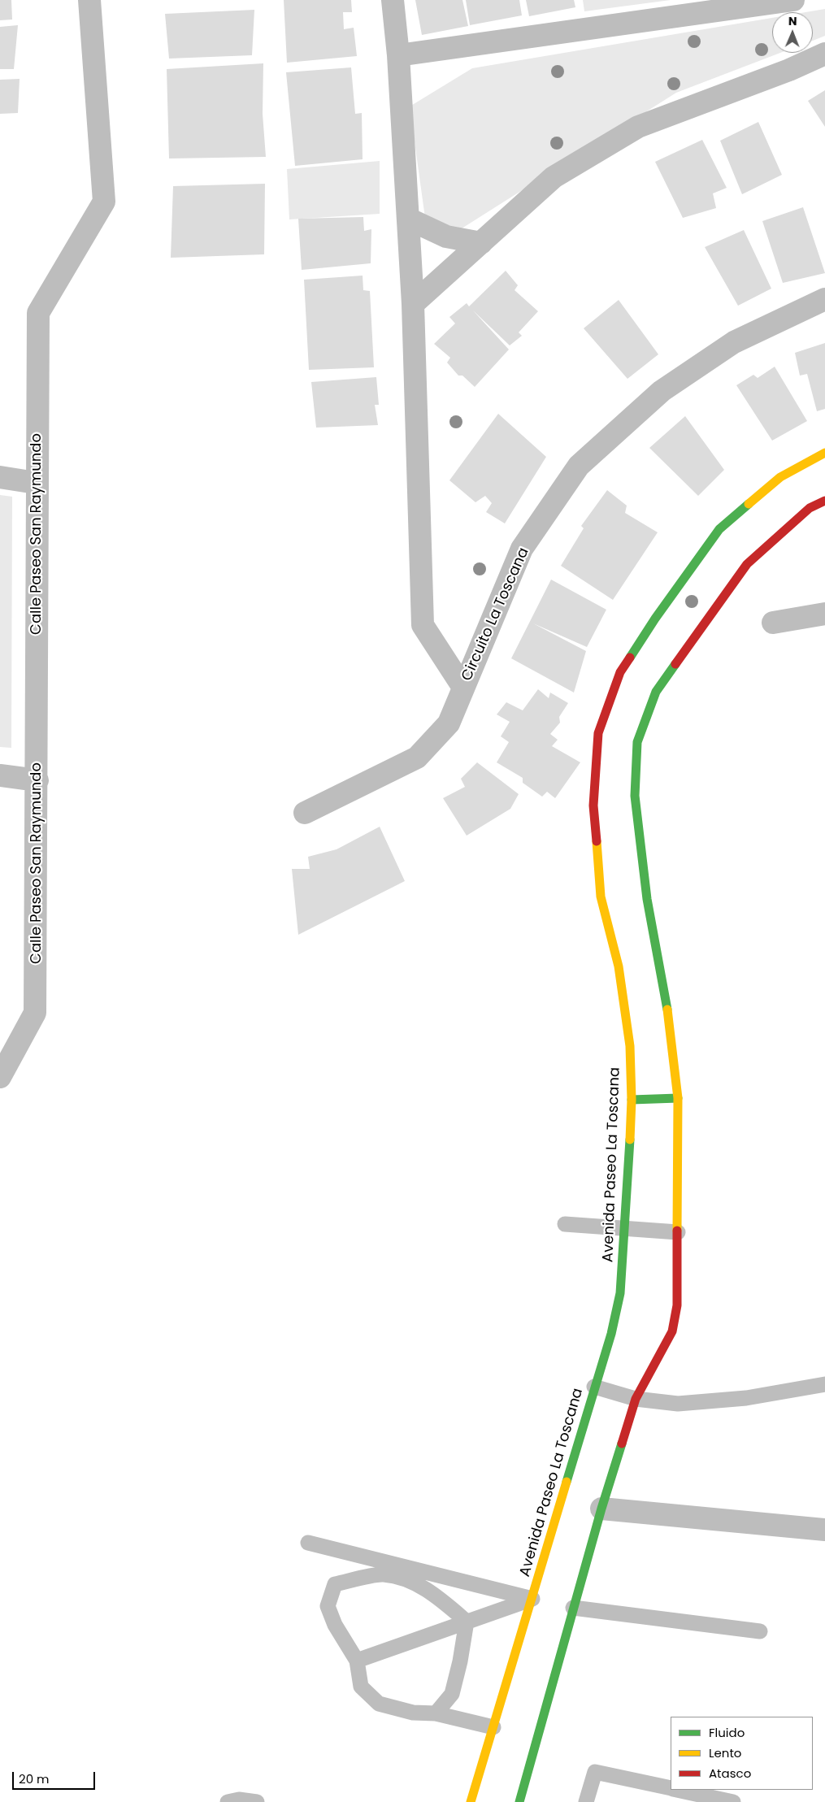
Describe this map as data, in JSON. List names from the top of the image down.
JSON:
{
  "streets": {
    "street": ["Calle Paseo San Raymundo", "Circuito La Toscana", "Avenida Paseo La Toscana"]
  },
  "legend": ["Fluido", "Lento", "Atasco"],
  "scale_bar": "20 m",
  "north": "top"
}
